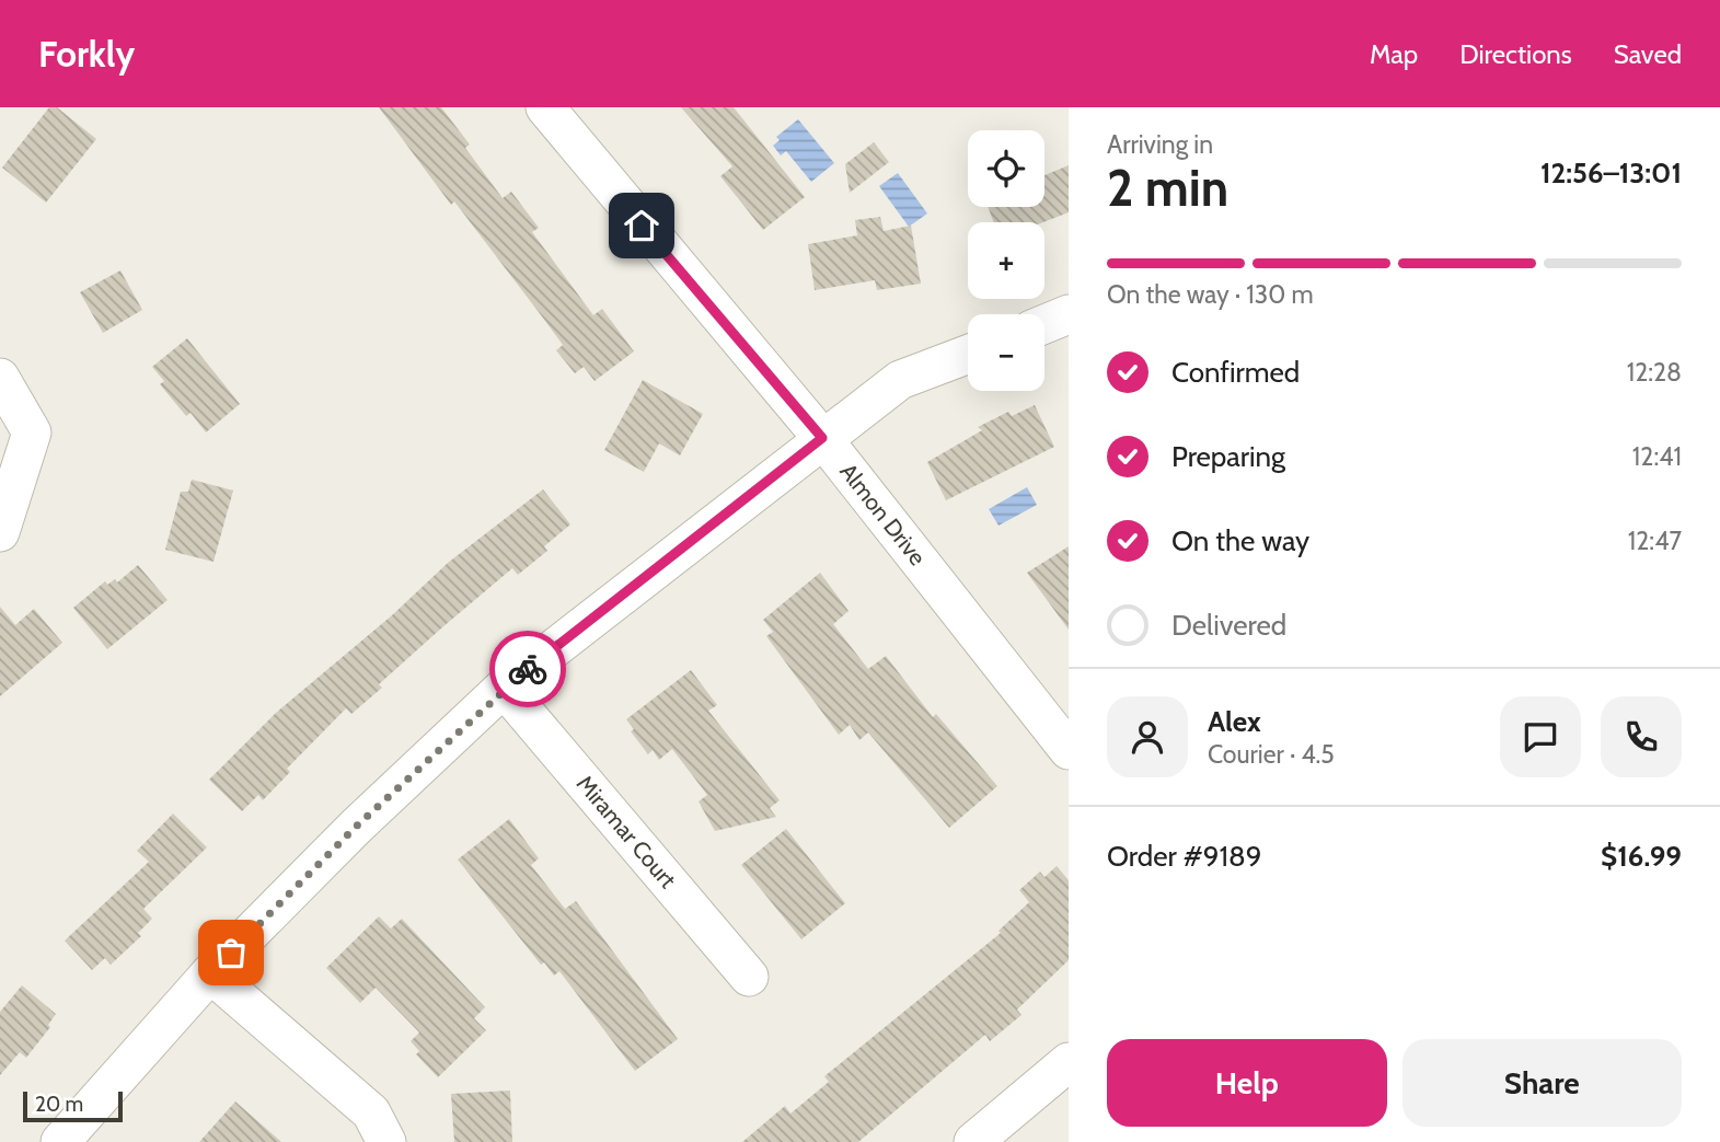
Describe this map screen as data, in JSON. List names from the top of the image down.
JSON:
{
  "streets": {
    "street": ["Almon Drive", "Miramar Court"]
  },
  "scale_bar": "20 m",
  "page": {
    "header": "Forkly",
    "nav": ["Map", "Directions", "Saved"],
    "heading": ["2 min", "Arriving in", "12:56–13:01"],
    "panel": [
      "Alex",
      "Courier · 4.5",
      "Order #9189",
      "$16.99"
    ],
    "map_buttons": ["+", "−"],
    "bar": "On the way · 130 m",
    "list": [
      ["Confirmed", "12:28"],
      ["Preparing", "12:41"],
      ["On the way", "12:47"],
      "Delivered"
    ],
    "buttons": ["Help", "Share"],
    "scale": "20 m"
  }
}
